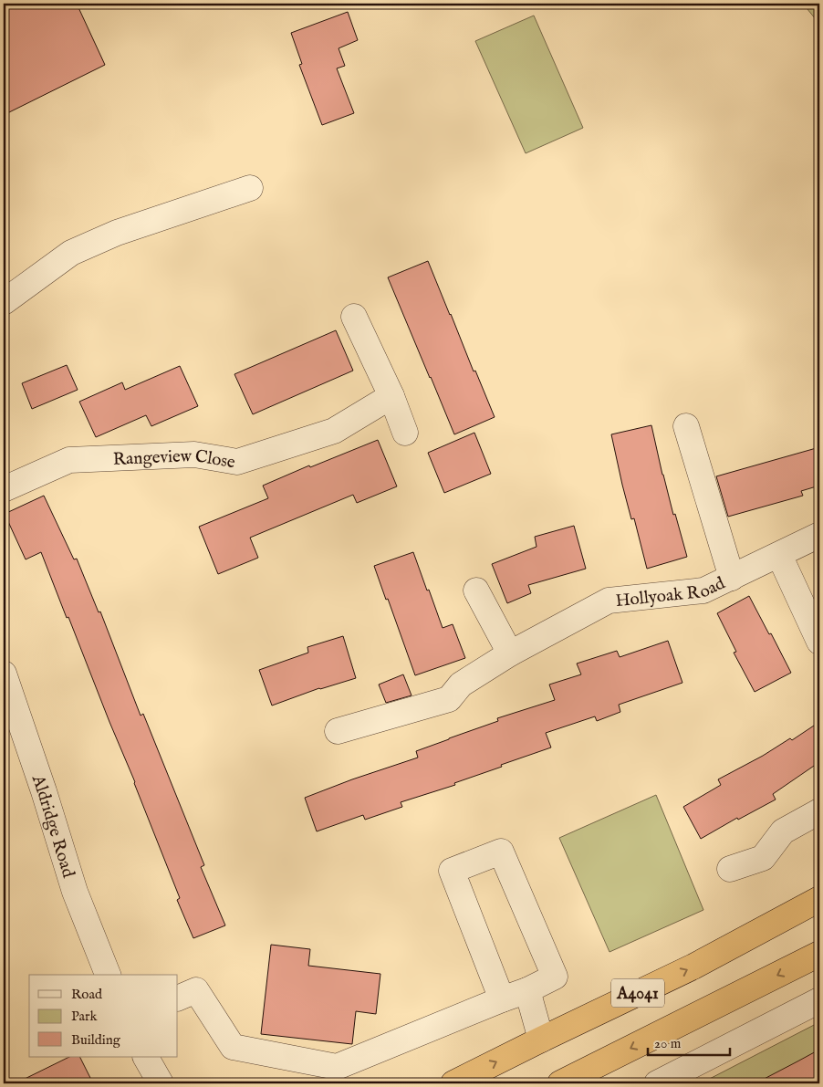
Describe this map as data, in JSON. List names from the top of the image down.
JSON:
{
  "streets": {
    "highway": ["A4041"],
    "street": ["Rangeview Close", "Hollyoak Road", "Aldridge Road"]
  },
  "legend": ["Road", "Park", "Building"],
  "scale_bar": "20 m"
}
